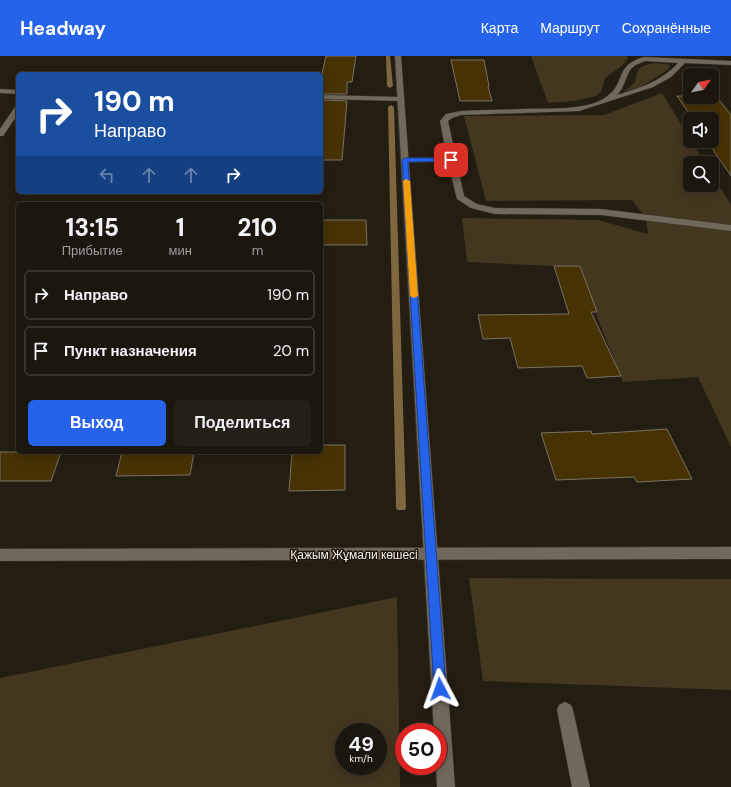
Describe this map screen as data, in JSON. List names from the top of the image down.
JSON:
{
  "streets": {
    "main road": ["Қажым Жұмали көшесі"]
  },
  "north": "top right",
  "page": {
    "header": "Headway",
    "nav": ["Карта", "Маршрут", "Сохранённые"],
    "turn": ["190 m", "Направо"],
    "eta": [
      "13:15",
      "Прибытие",
      "1",
      "мин",
      "210",
      "m"
    ],
    "list": [
      {
        "name": "Направо",
        "value": "190 m"
      },
      {
        "name": "Пункт назначения",
        "value": "20 m"
      }
    ],
    "buttons": ["Выход", "Поделиться"],
    "speed": "49 km/h",
    "limit": "50"
  }
}
